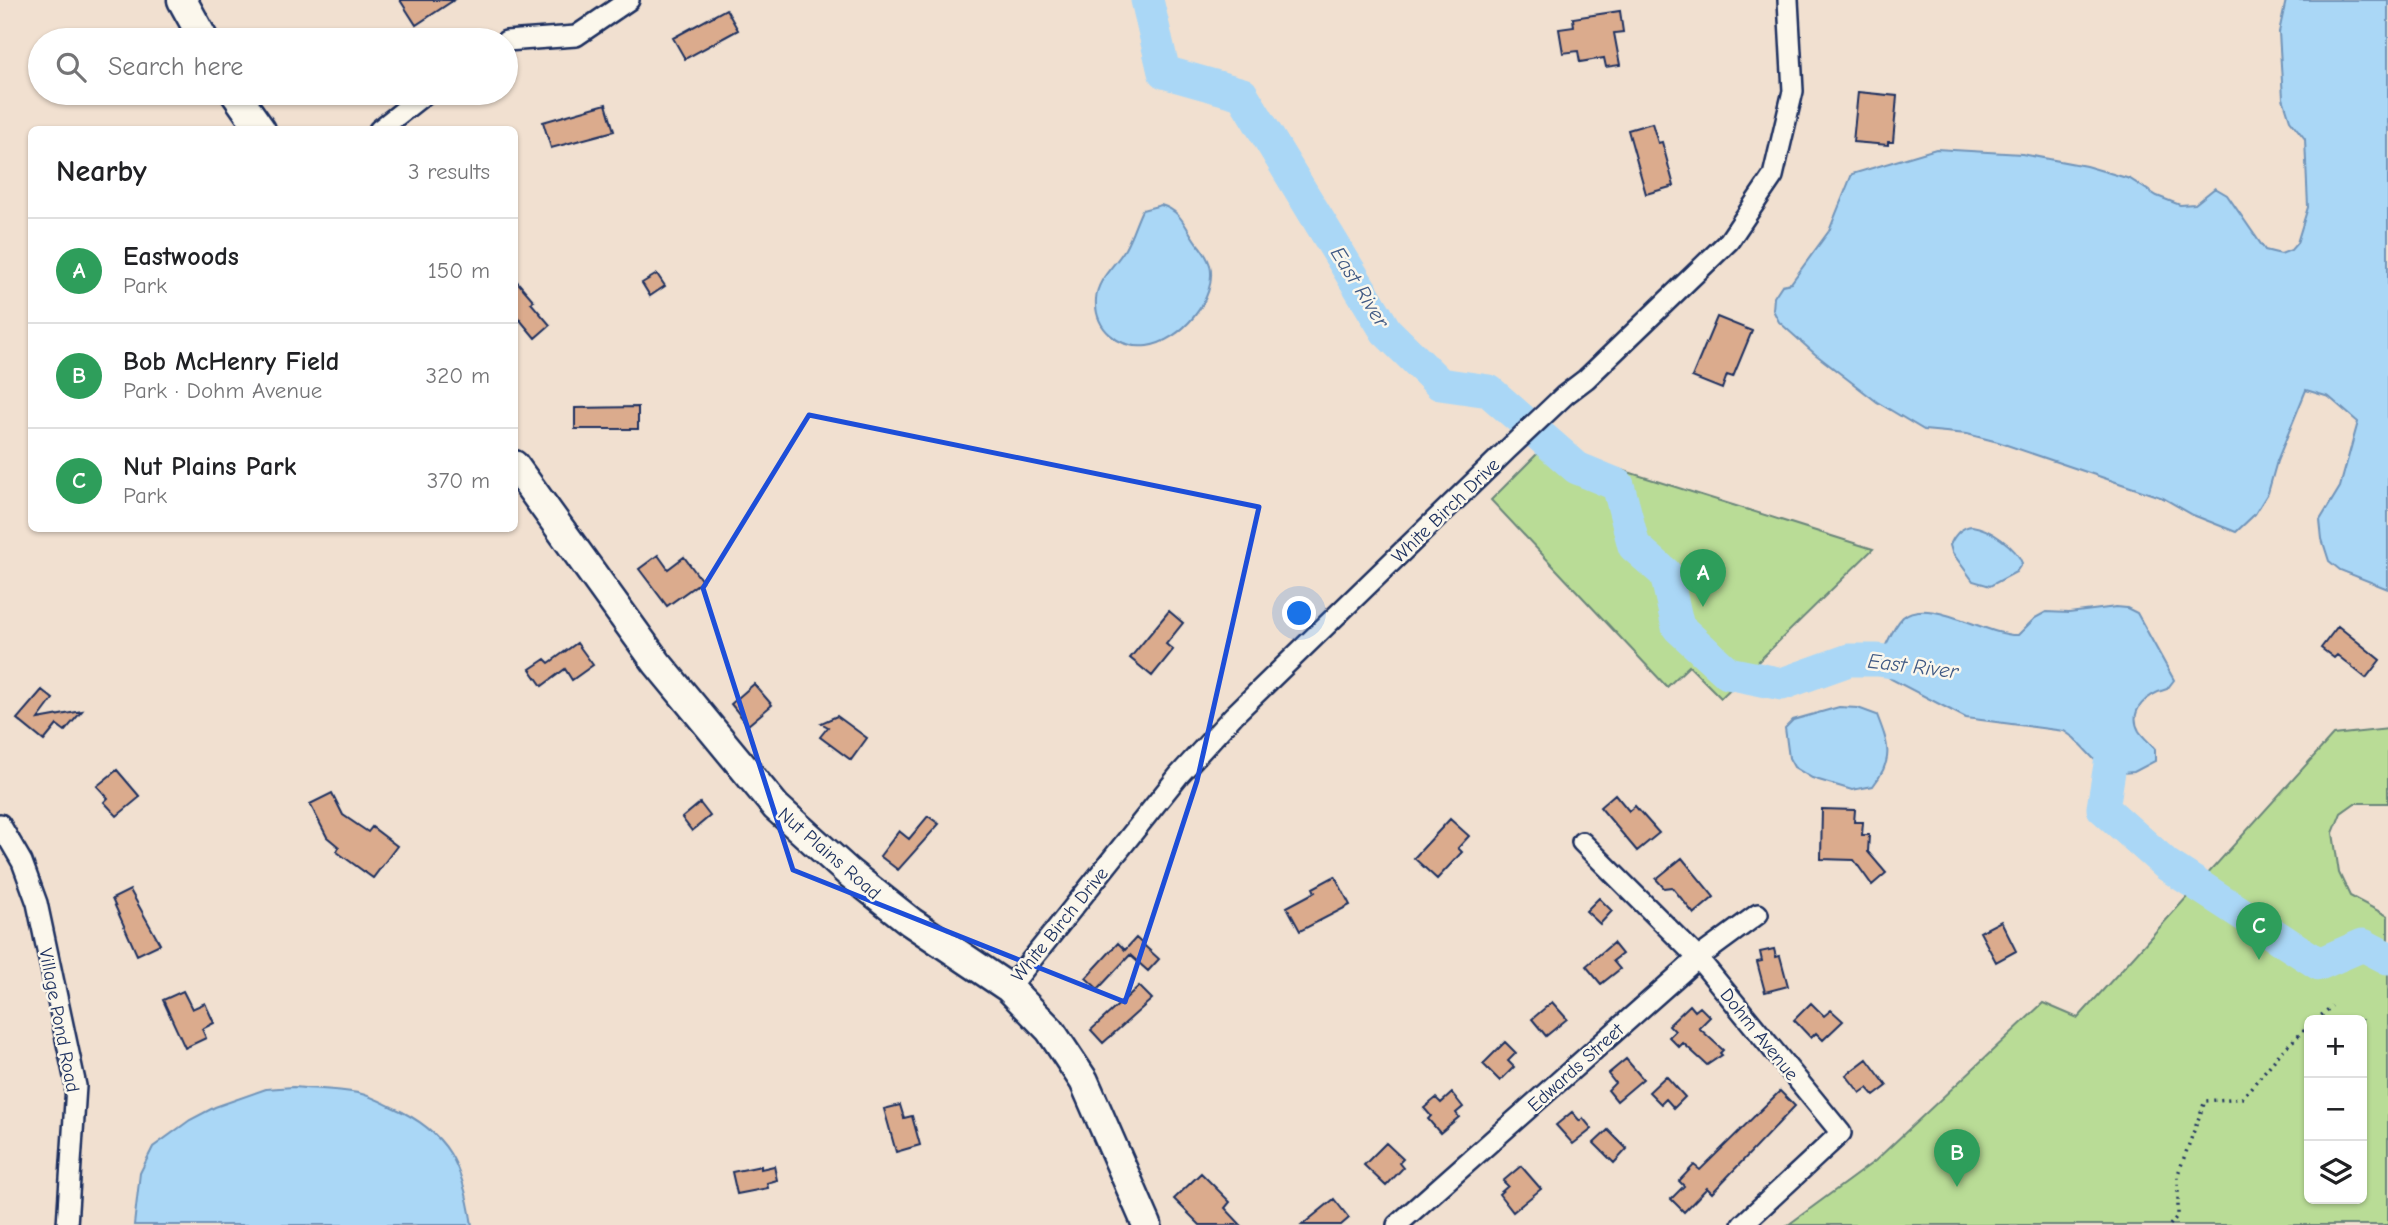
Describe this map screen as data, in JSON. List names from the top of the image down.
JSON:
{
  "streets": {
    "street": [
      "White Birch Drive",
      "Nut Plains Road",
      "Village Pond Road",
      "Dohm Avenue",
      "Edwards Street"
    ]
  },
  "crossings": [
    ["White Birch Drive", "Nut Plains Road"],
    ["Dohm Avenue", "Edwards Street"]
  ],
  "water": ["East River"],
  "page": {
    "search": "Search here",
    "heading": ["Nearby", "3 results"],
    "list": [
      {
        "mark": "A",
        "name": "Eastwoods",
        "note": "Park",
        "value": "150 m"
      },
      {
        "mark": "B",
        "name": "Bob McHenry Field",
        "note": "Park · Dohm Avenue",
        "value": "320 m"
      },
      {
        "mark": "C",
        "name": "Nut Plains Park",
        "note": "Park",
        "value": "370 m"
      }
    ],
    "pins": ["A", "C", "B"],
    "map_buttons": ["+", "−"]
  }
}
